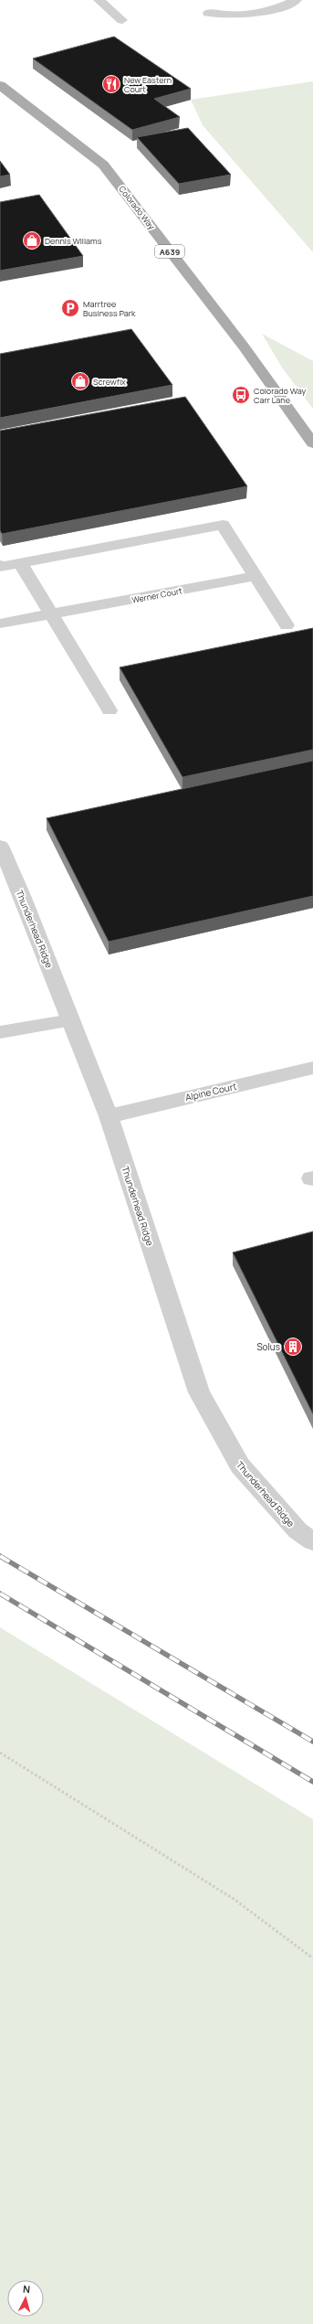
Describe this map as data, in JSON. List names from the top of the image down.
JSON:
{
  "streets": {
    "main road": ["Colorado Way", "A639"],
    "street": ["Werner Court", "Thunderhead Ridge", "Alpine Court"]
  },
  "crossings": [
    ["Thunderhead Ridge", "Alpine Court"]
  ],
  "places": {
    "restaurant": ["New Eastern Court"],
    "shop": ["Dennis Willams", "Screwfix"],
    "parking": ["Marrtree Business Park"],
    "bus stop": ["Colorado Way Carr Lane"],
    "building": ["Solus"]
  },
  "north": "top"
}
